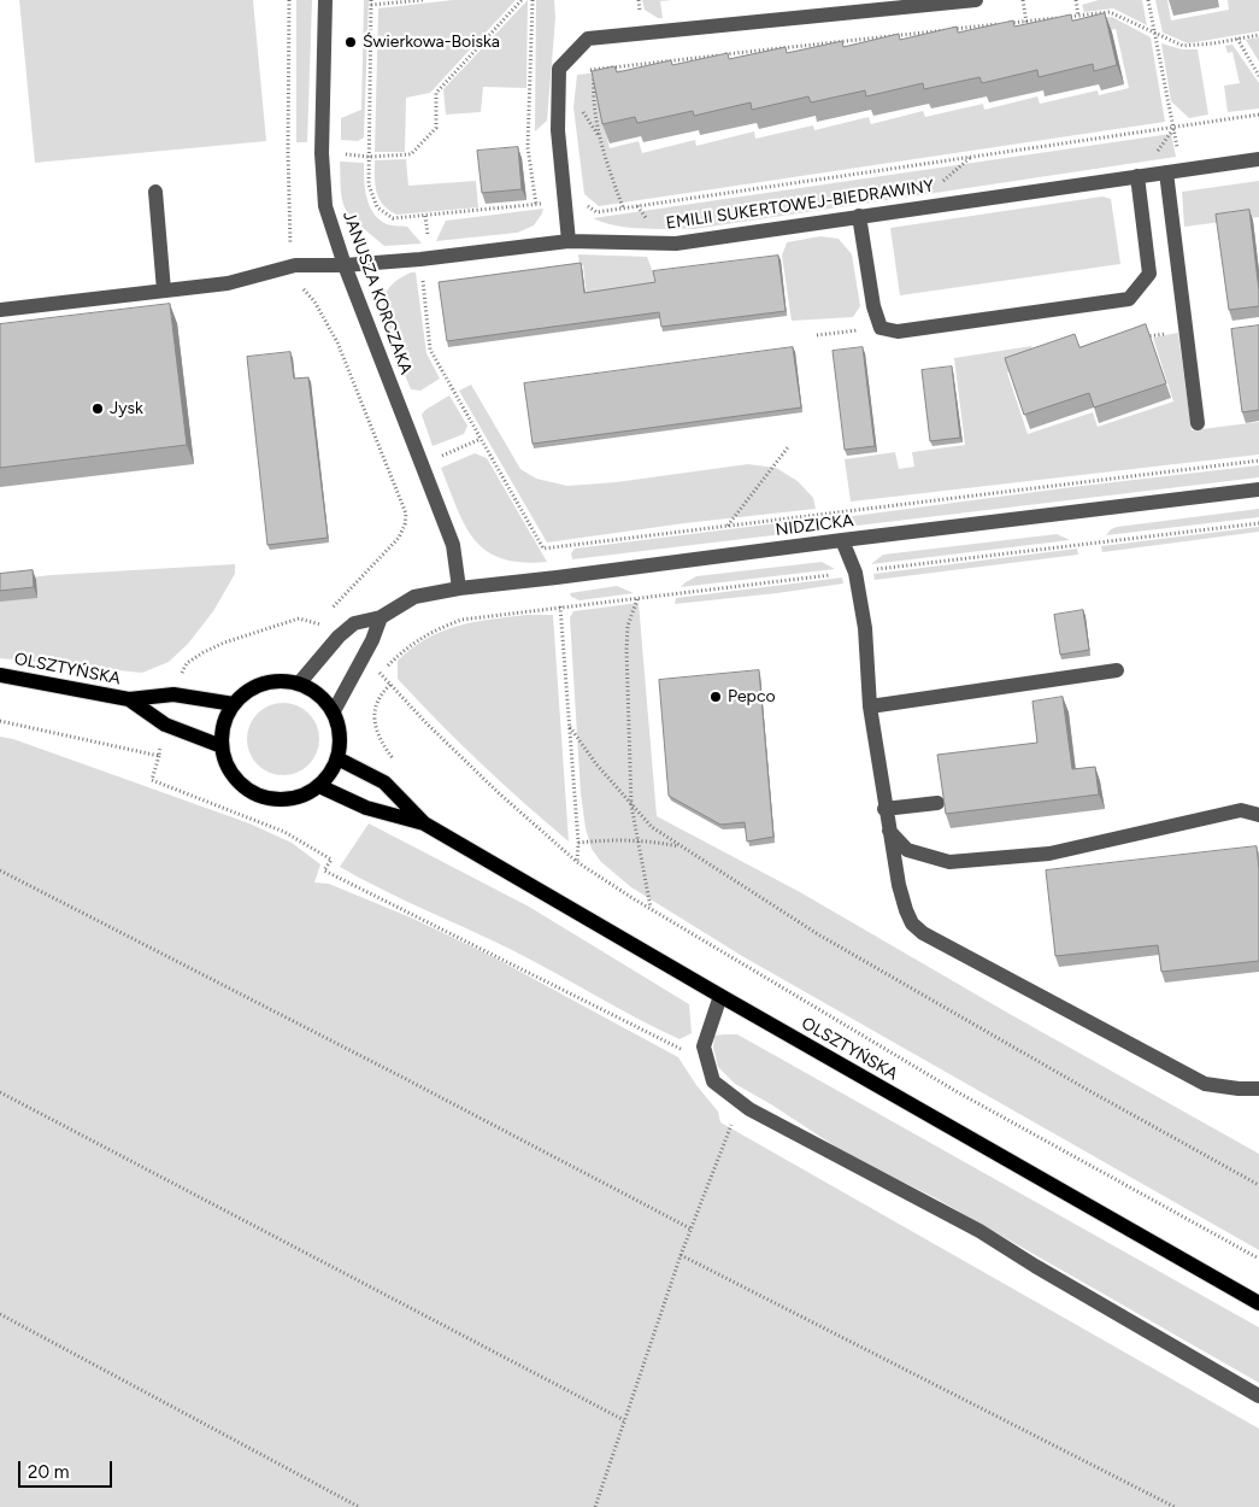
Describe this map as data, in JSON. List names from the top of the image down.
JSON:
{
  "streets": {
    "main road": ["OLSZTYŃSKA"],
    "street": ["EMILII SUKERTOWEJ-BIEDRAWINY", "JANUSZA KORCZAKA", "NIDZICKA"]
  },
  "crossings": [
    ["EMILII SUKERTOWEJ-BIEDRAWINY", "JANUSZA KORCZAKA"],
    ["JANUSZA KORCZAKA", "NIDZICKA"],
    ["NIDZICKA", "OLSZTYŃSKA"]
  ],
  "places": ["Świerkowa-Boiska", "Jysk", "Pepco"],
  "scale_bar": "20 m"
}
